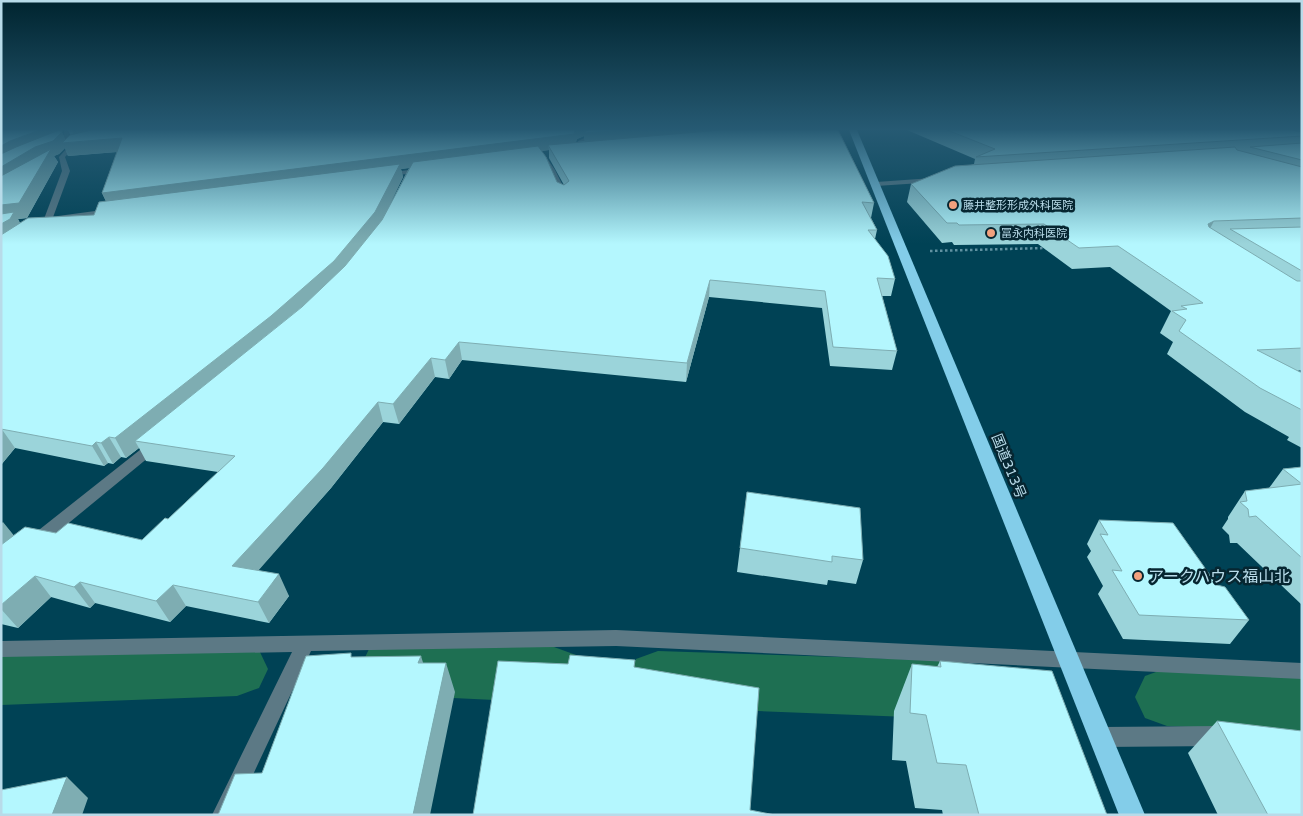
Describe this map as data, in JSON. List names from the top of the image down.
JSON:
{
  "streets": {
    "highway": ["国道313号"]
  },
  "places": ["藤井整形形成外科医院", "冨永内科医院", "アークハウス福山北"]
}
